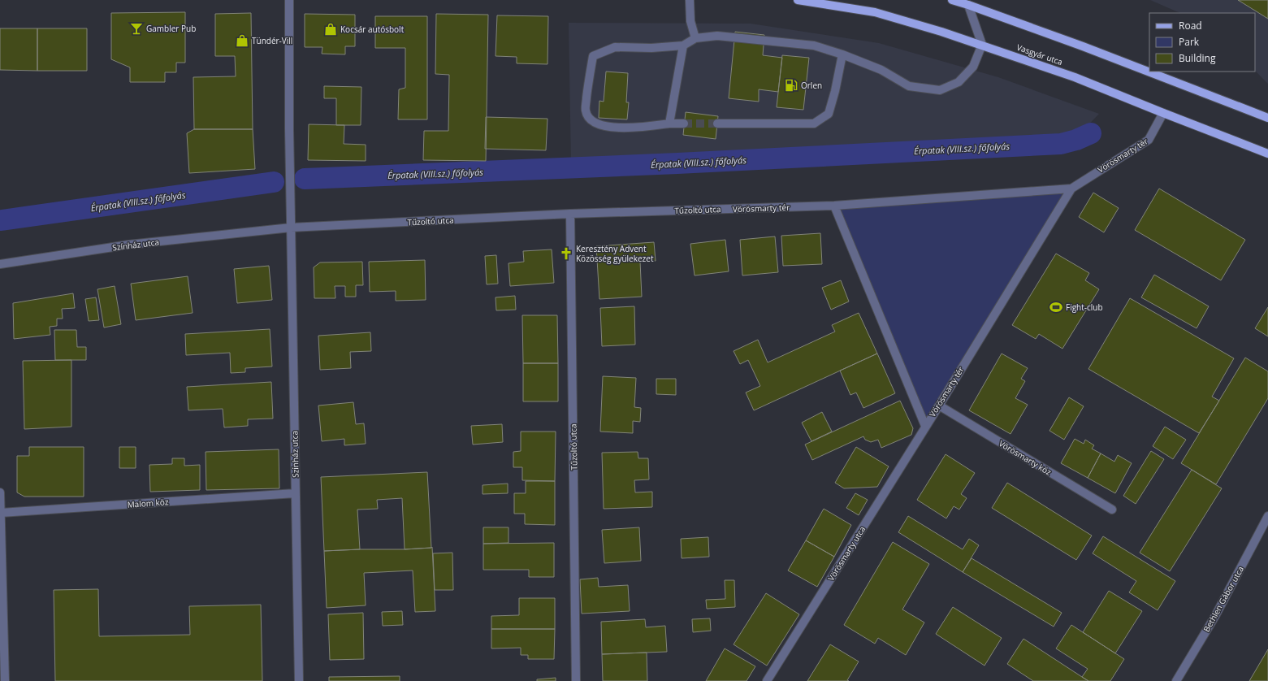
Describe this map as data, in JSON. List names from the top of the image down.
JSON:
{
  "streets": {
    "main road": ["Vasgyár utca"],
    "street": [
      "Vörösmarty tér",
      "Tűzoltó utca",
      "Színház utca",
      "Vörösmarty köz",
      "Malom köz",
      "Vörösmarty utca",
      "Bethlen Gábor utca"
    ]
  },
  "crossings": [
    ["Vasgyár utca", "Vörösmarty tér"],
    ["Vörösmarty tér", "Tűzoltó utca"],
    ["Vörösmarty tér", "Vörösmarty köz"],
    ["Vörösmarty tér", "Vörösmarty utca"],
    ["Tűzoltó utca", "Színház utca"],
    ["Színház utca", "Malom köz"]
  ],
  "water": ["Érpatak (VIII.sz.) főfolyás"],
  "places": {
    "bar": ["Gambler Pub"],
    "shop": ["Kocsár autósbolt", "Tündér-Vill"],
    "fuel station": ["Orlen"],
    "church": ["Keresztény Advent Közösség gyülekezet"],
    "sports": ["Fight-club"]
  },
  "legend": ["Road", "Park", "Building"]
}
